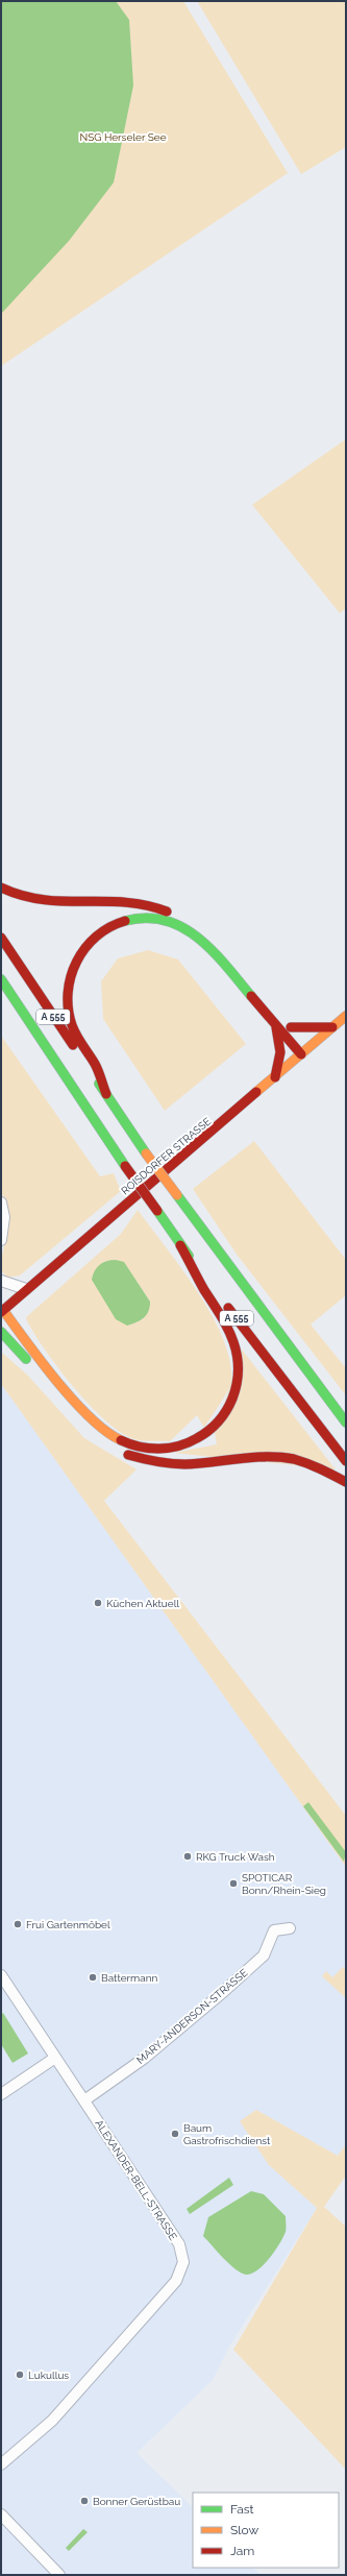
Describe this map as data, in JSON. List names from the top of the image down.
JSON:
{
  "streets": {
    "main road": ["A 555", "ROISDORFER STRASSE"],
    "street": ["MARY-ANDERSON-STRASSE", "ALEXANDER-BELL-STRASSE"]
  },
  "crossings": [
    ["MARY-ANDERSON-STRASSE", "ALEXANDER-BELL-STRASSE"]
  ],
  "parks": ["NSG Herseler See"],
  "places": [
    "Küchen Aktuell",
    "RKG Truck Wash",
    "SPOTICAR Bonn/Rhein-Sieg",
    "Frui Gartenmöbel",
    "Battermann",
    "Baum Gastrofrischdienst",
    "Lukullus",
    "Bonner Gerüstbau"
  ],
  "legend": ["Fast", "Slow", "Jam"]
}
